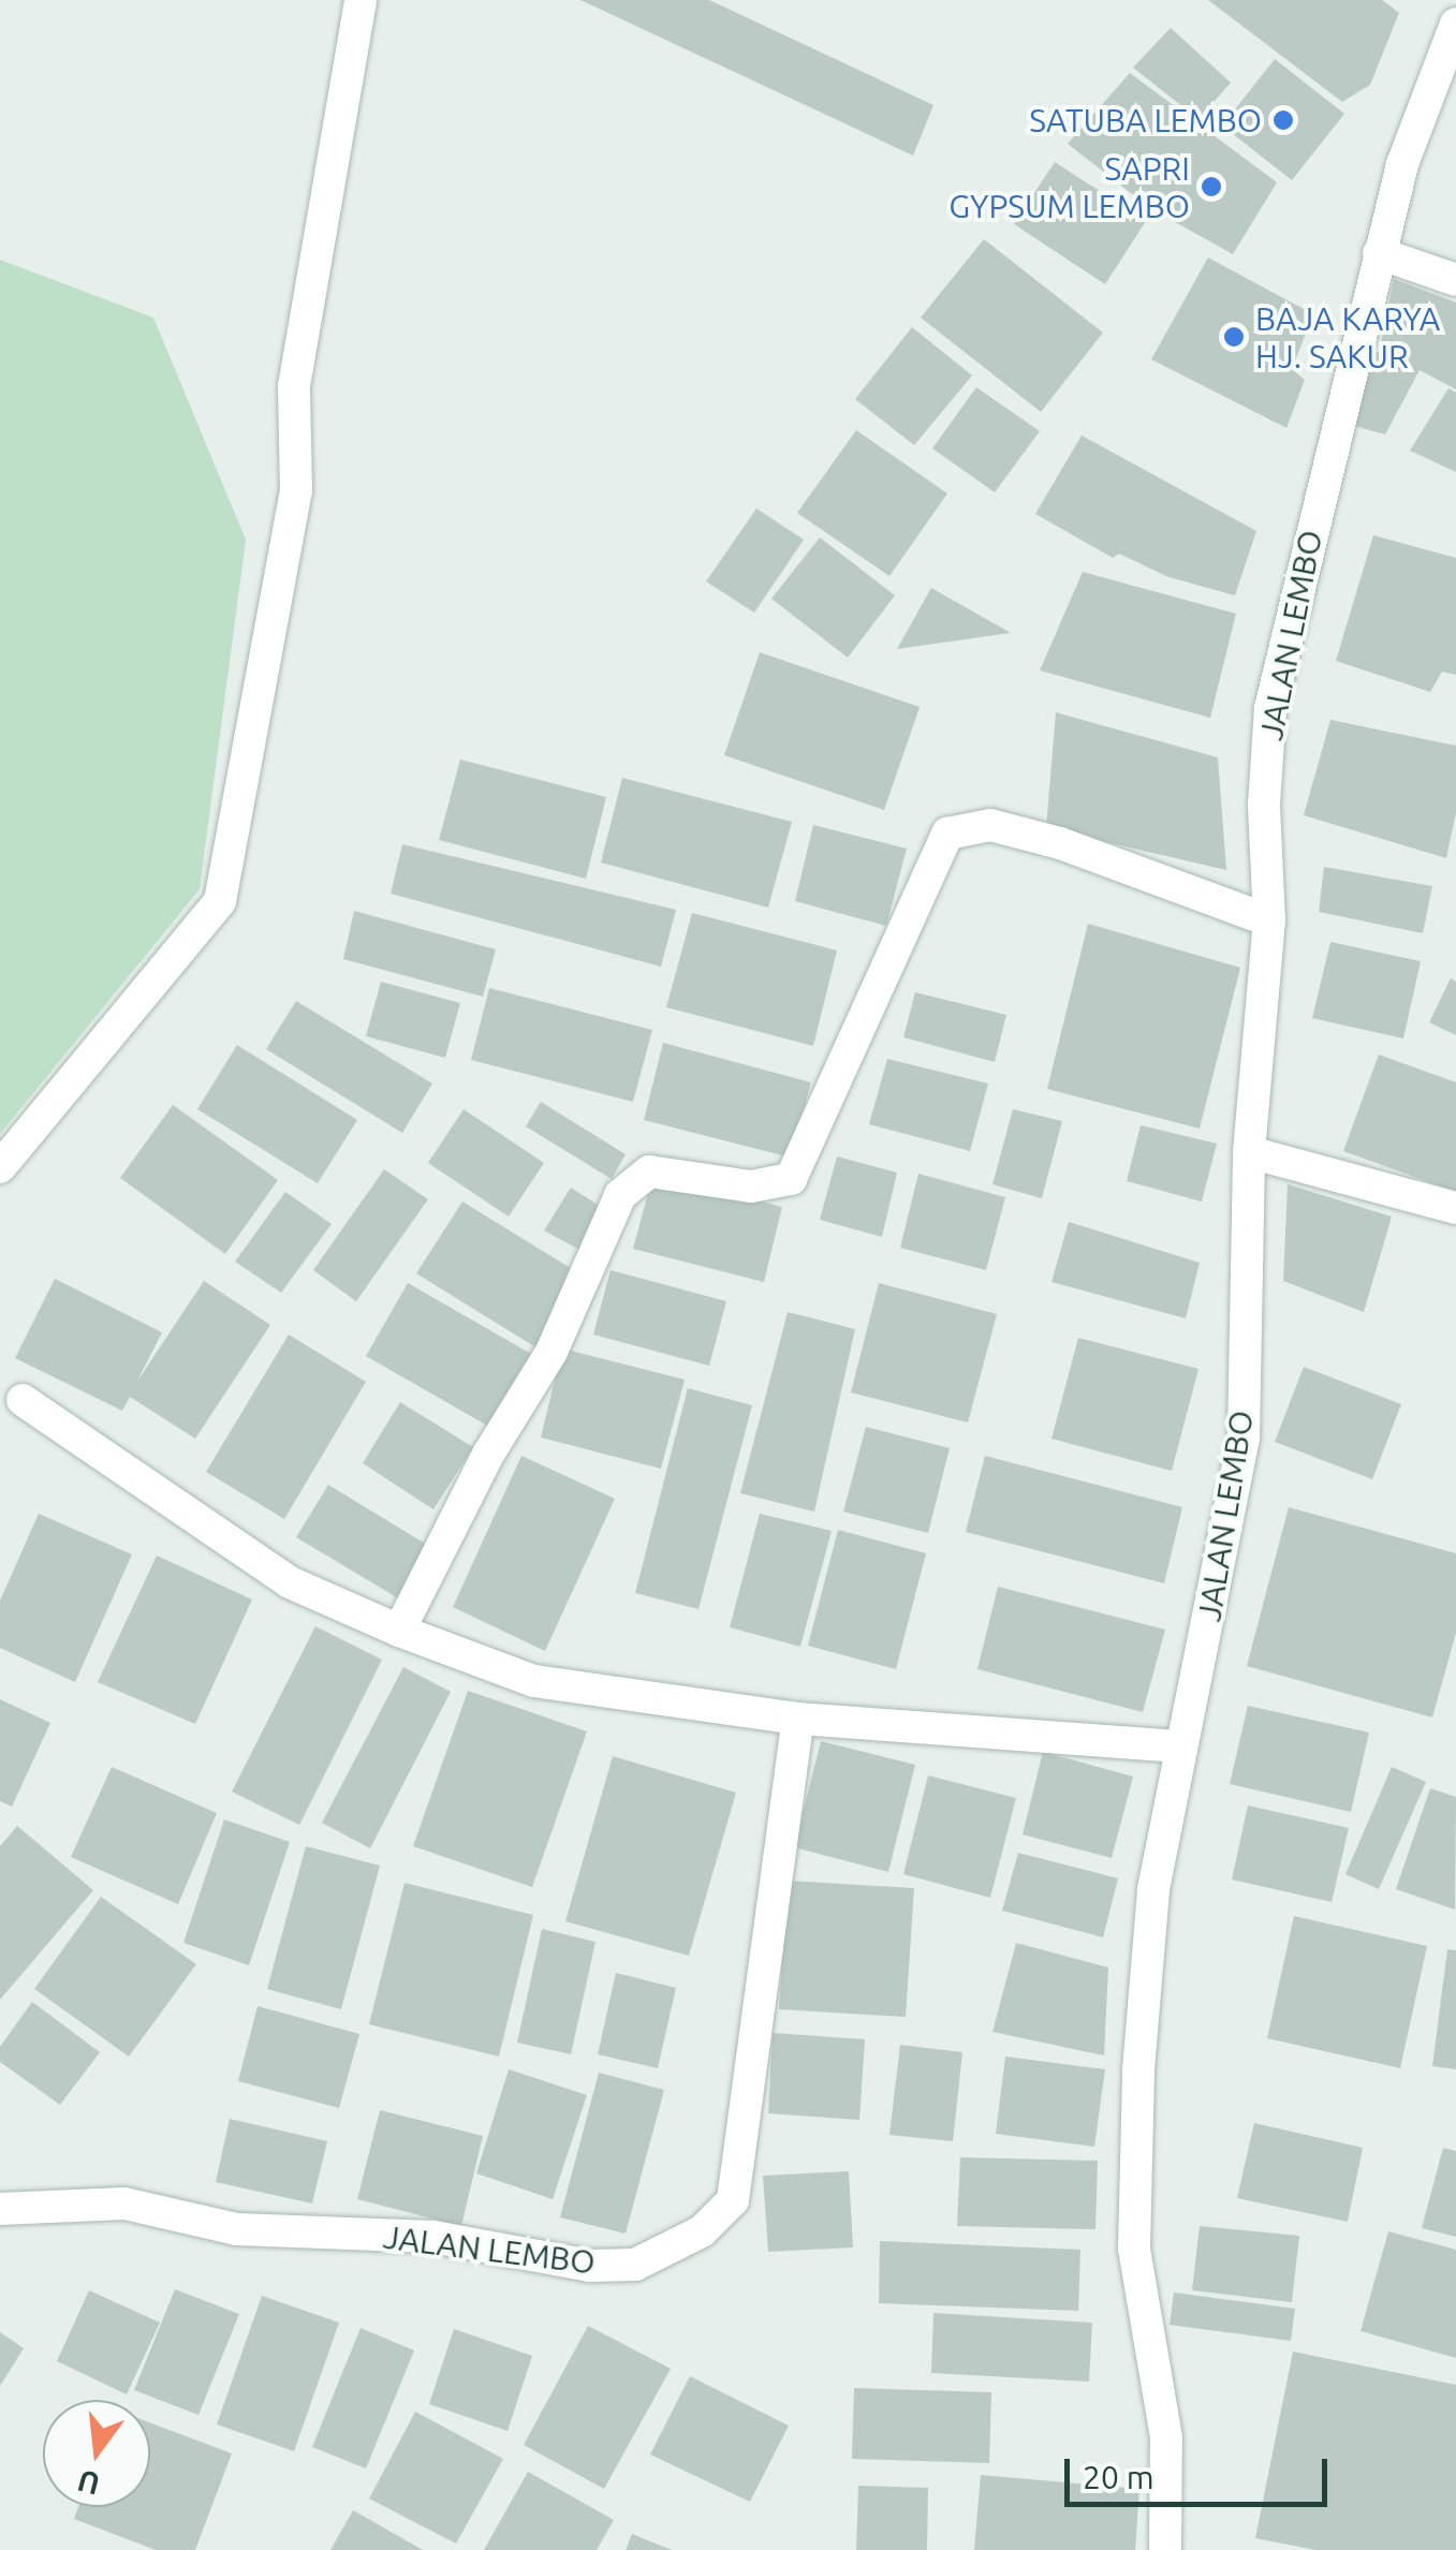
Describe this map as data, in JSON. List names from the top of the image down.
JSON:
{
  "streets": {
    "street": ["JALAN LEMBO"]
  },
  "places": ["SATUBA LEMBO", "SAPRI GYPSUM LEMBO", "BAJA KARYA HJ. SAKUR"],
  "scale_bar": "20 m",
  "north": "bottom"
}
